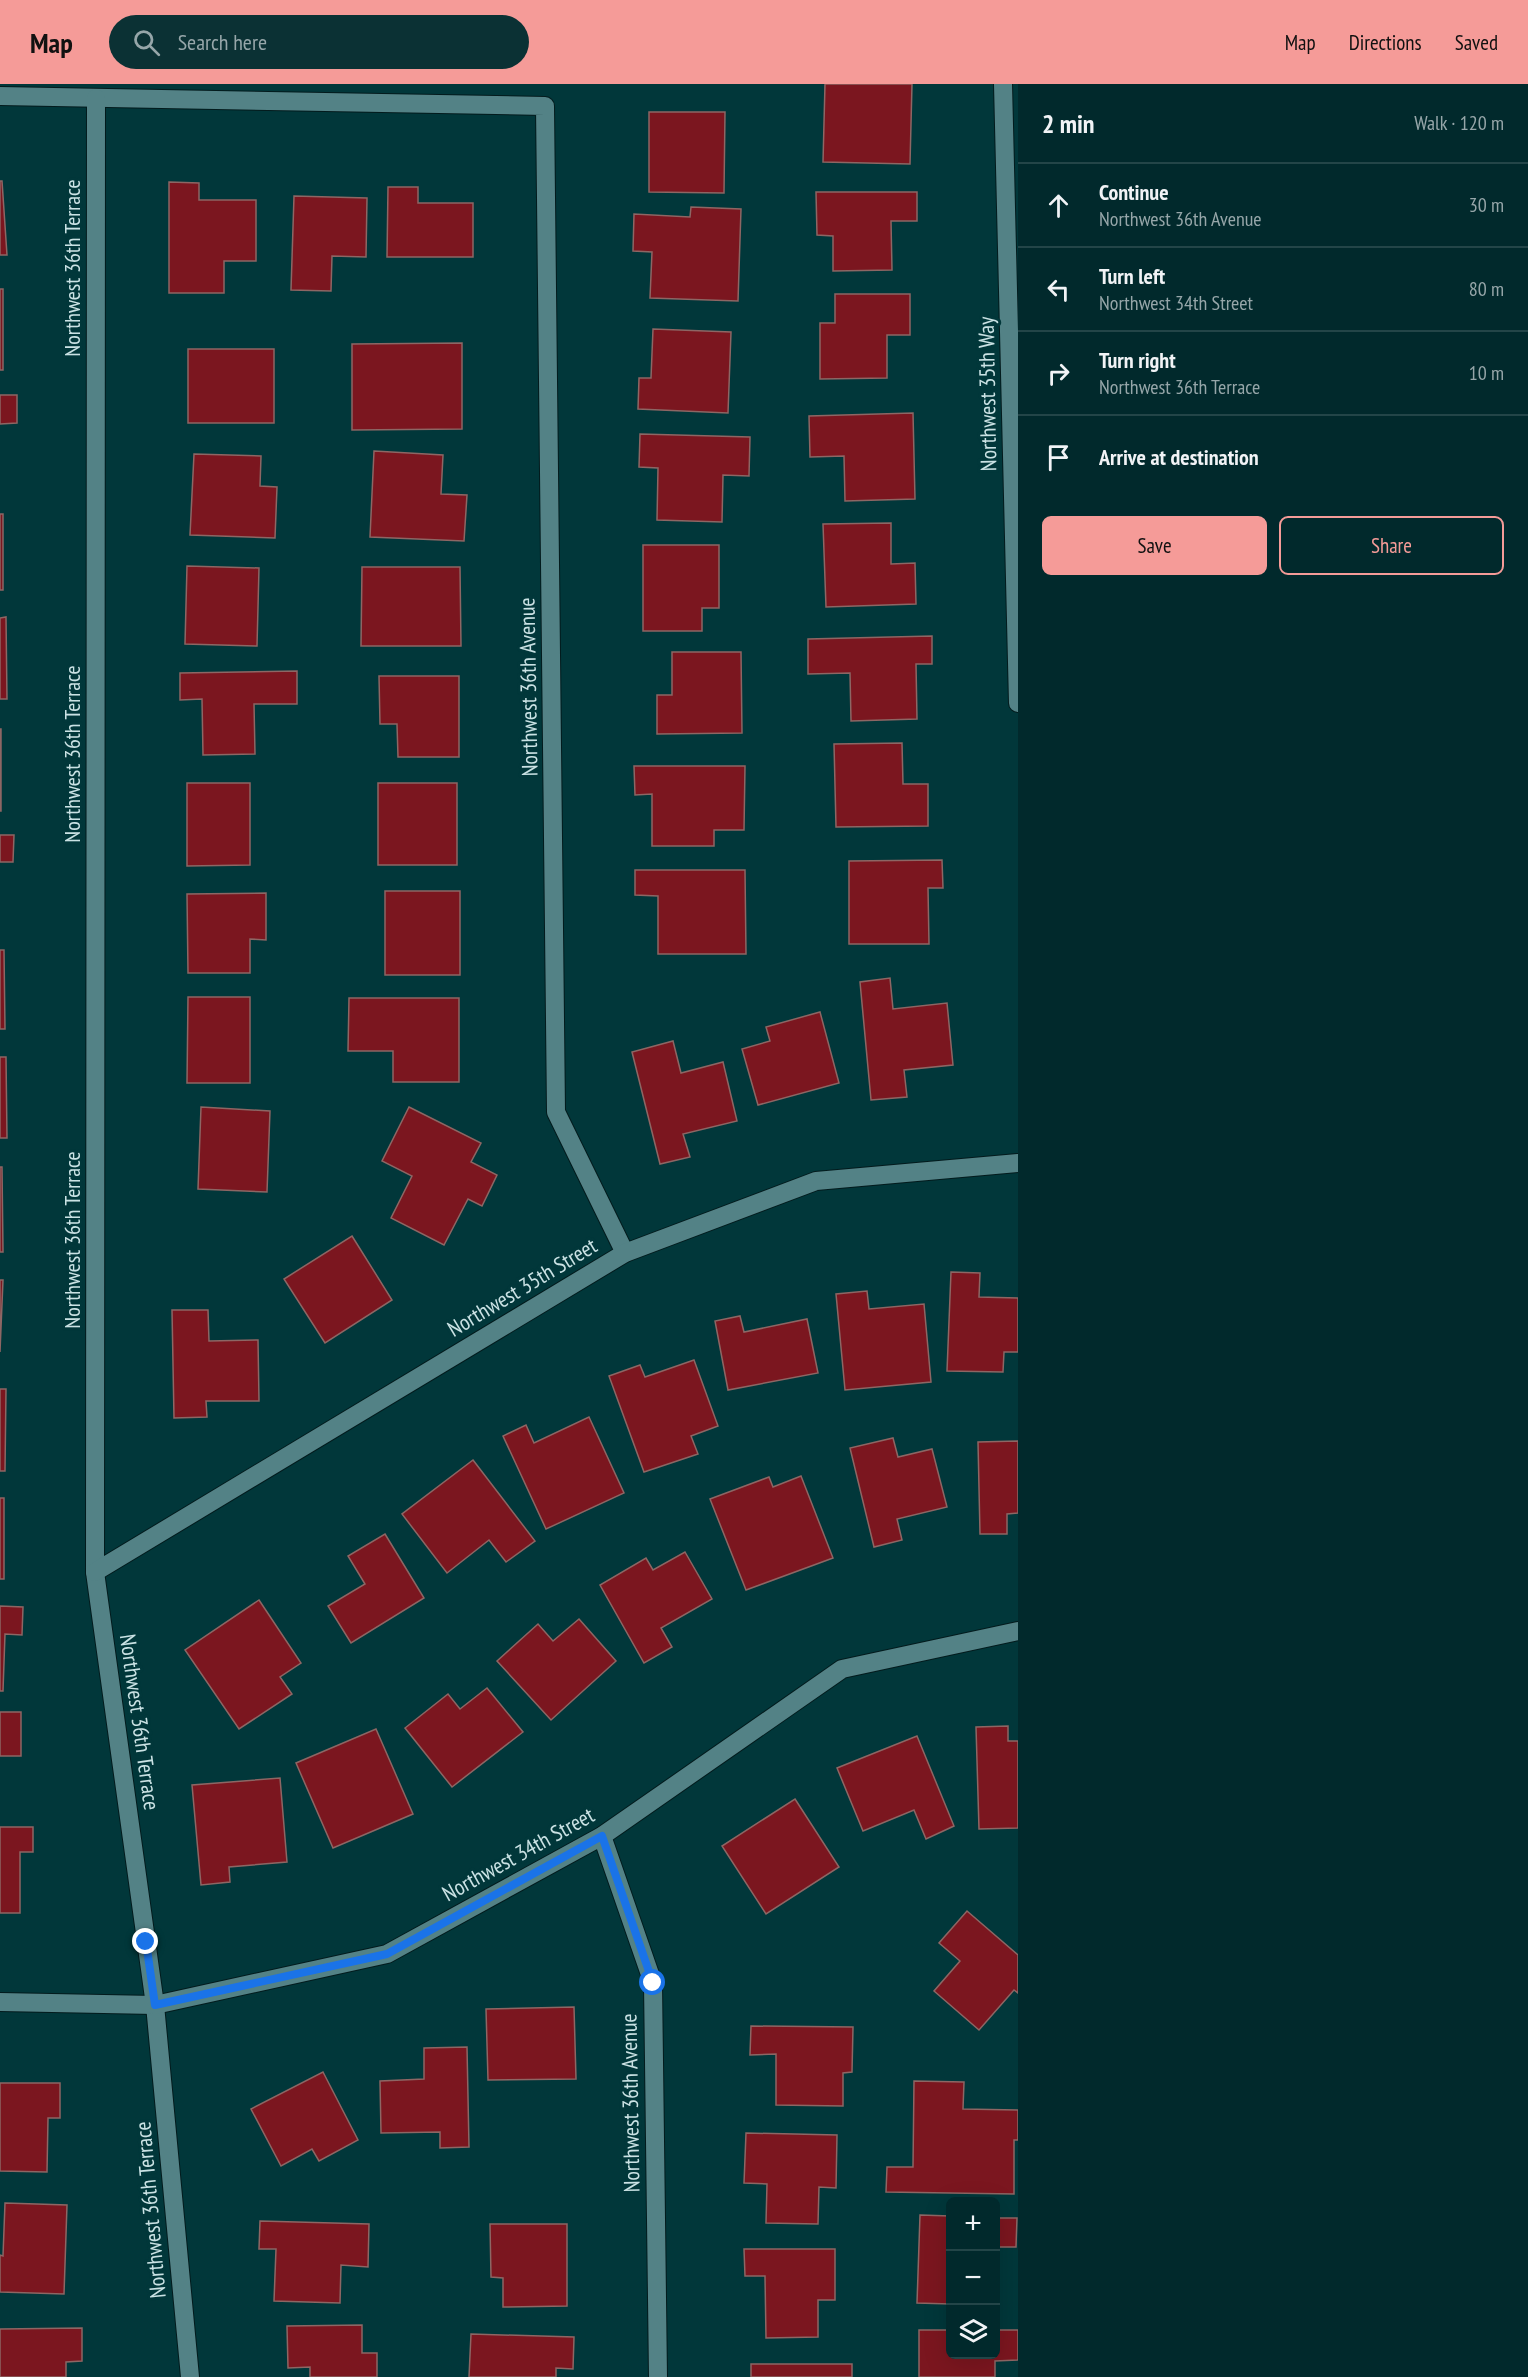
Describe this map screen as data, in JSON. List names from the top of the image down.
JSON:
{
  "streets": {
    "street": [
      "Northwest 36th Terrace",
      "Northwest 35th Way",
      "Northwest 36th Avenue",
      "Northwest 35th Street",
      "Northwest 34th Street"
    ]
  },
  "crossings": [
    ["Northwest 36th Terrace", "Northwest 36th Avenue"],
    ["Northwest 36th Terrace", "Northwest 35th Street"],
    ["Northwest 36th Terrace", "Northwest 34th Street"],
    ["Northwest 36th Avenue", "Northwest 35th Street"],
    ["Northwest 36th Avenue", "Northwest 34th Street"]
  ],
  "page": {
    "header": "Map",
    "search": "Search here",
    "nav": ["Map", "Directions", "Saved"],
    "heading": ["2 min", "Walk · 120 m"],
    "list": [
      ["Continue", "Northwest 36th Avenue", "30 m"],
      ["Turn left", "Northwest 34th Street", "80 m"],
      ["Turn right", "Northwest 36th Terrace", "10 m"],
      "Arrive at destination"
    ],
    "buttons": ["Save", "Share"],
    "map_buttons": ["+", "−"]
  }
}
